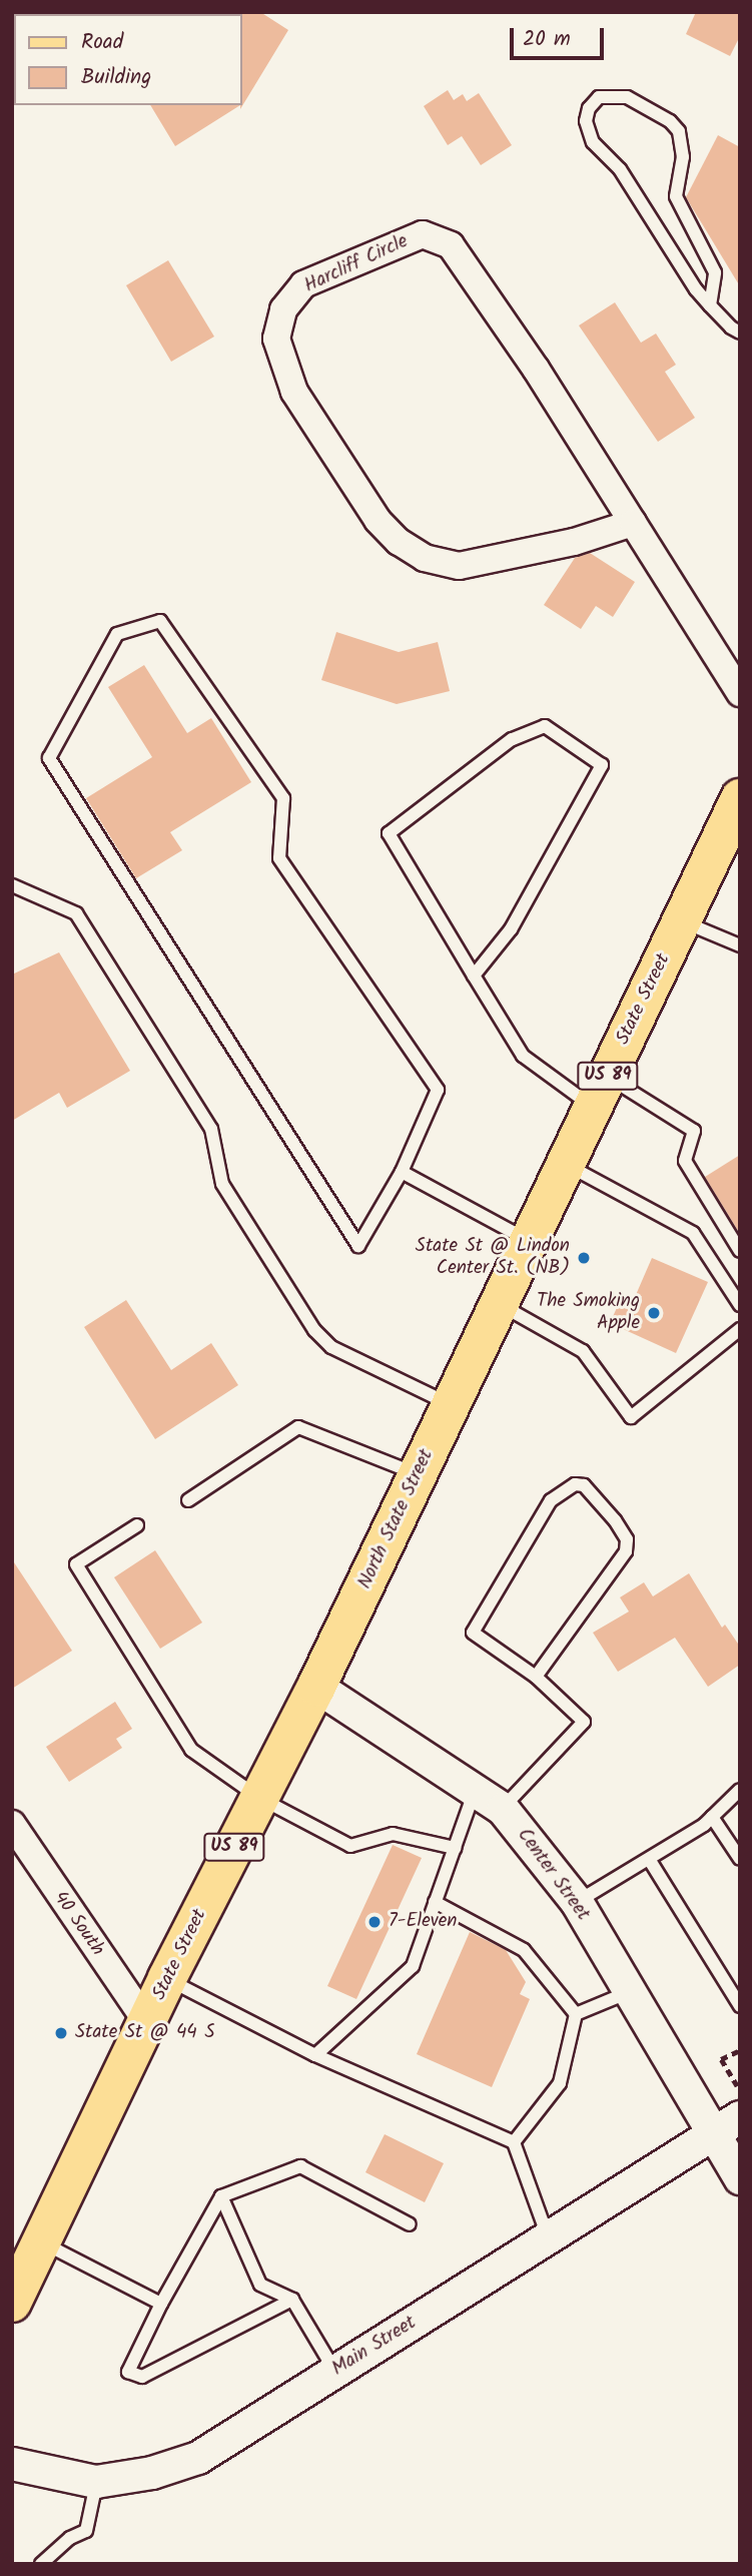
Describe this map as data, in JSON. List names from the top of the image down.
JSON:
{
  "streets": {
    "main road": ["State Street", "US 89", "North State Street"],
    "street": [
      "Harcliff Circle",
      "Center Street",
      "40 South",
      "Main Street"
    ]
  },
  "crossings": [
    ["State Street", "North State Street"],
    ["State Street", "Center Street"],
    ["State Street", "40 South"],
    ["North State Street", "Center Street"],
    ["Center Street", "Main Street"]
  ],
  "places": [
    "State St @ Lindon Center St. (NB)",
    "The Smoking Apple",
    "7-Eleven",
    "State St @ 44 S"
  ],
  "legend": ["Road", "Building"],
  "scale_bar": "20 m"
}
